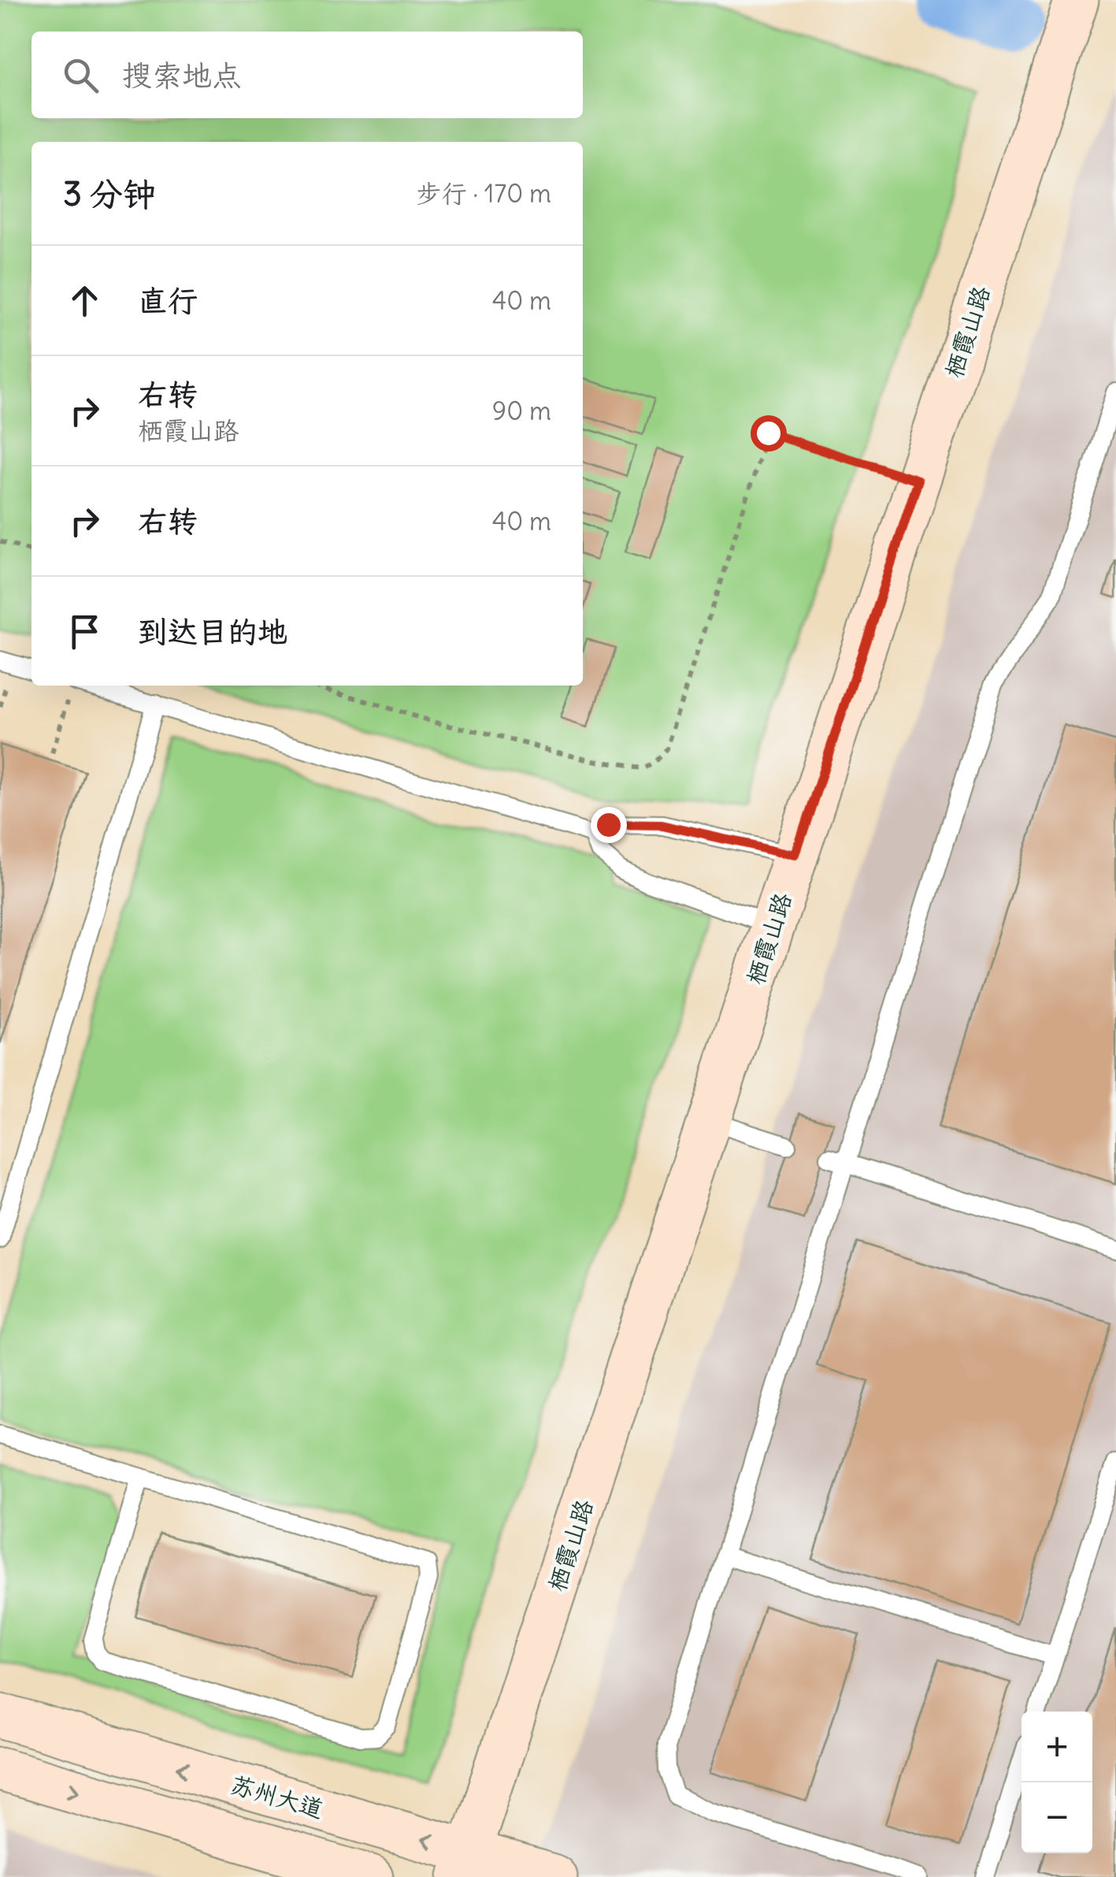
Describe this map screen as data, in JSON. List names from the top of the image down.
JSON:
{
  "streets": {
    "street": ["栖霞山路", "苏州大道"]
  },
  "crossings": [
    ["栖霞山路", "苏州大道"]
  ],
  "page": {
    "search": "搜索地点",
    "heading": ["3 分钟", "步行 · 170 m"],
    "list": [
      ["直行", "40 m"],
      ["右转", "栖霞山路", "90 m"],
      ["右转", "40 m"],
      "到达目的地"
    ],
    "map_buttons": ["+", "−"]
  }
}
